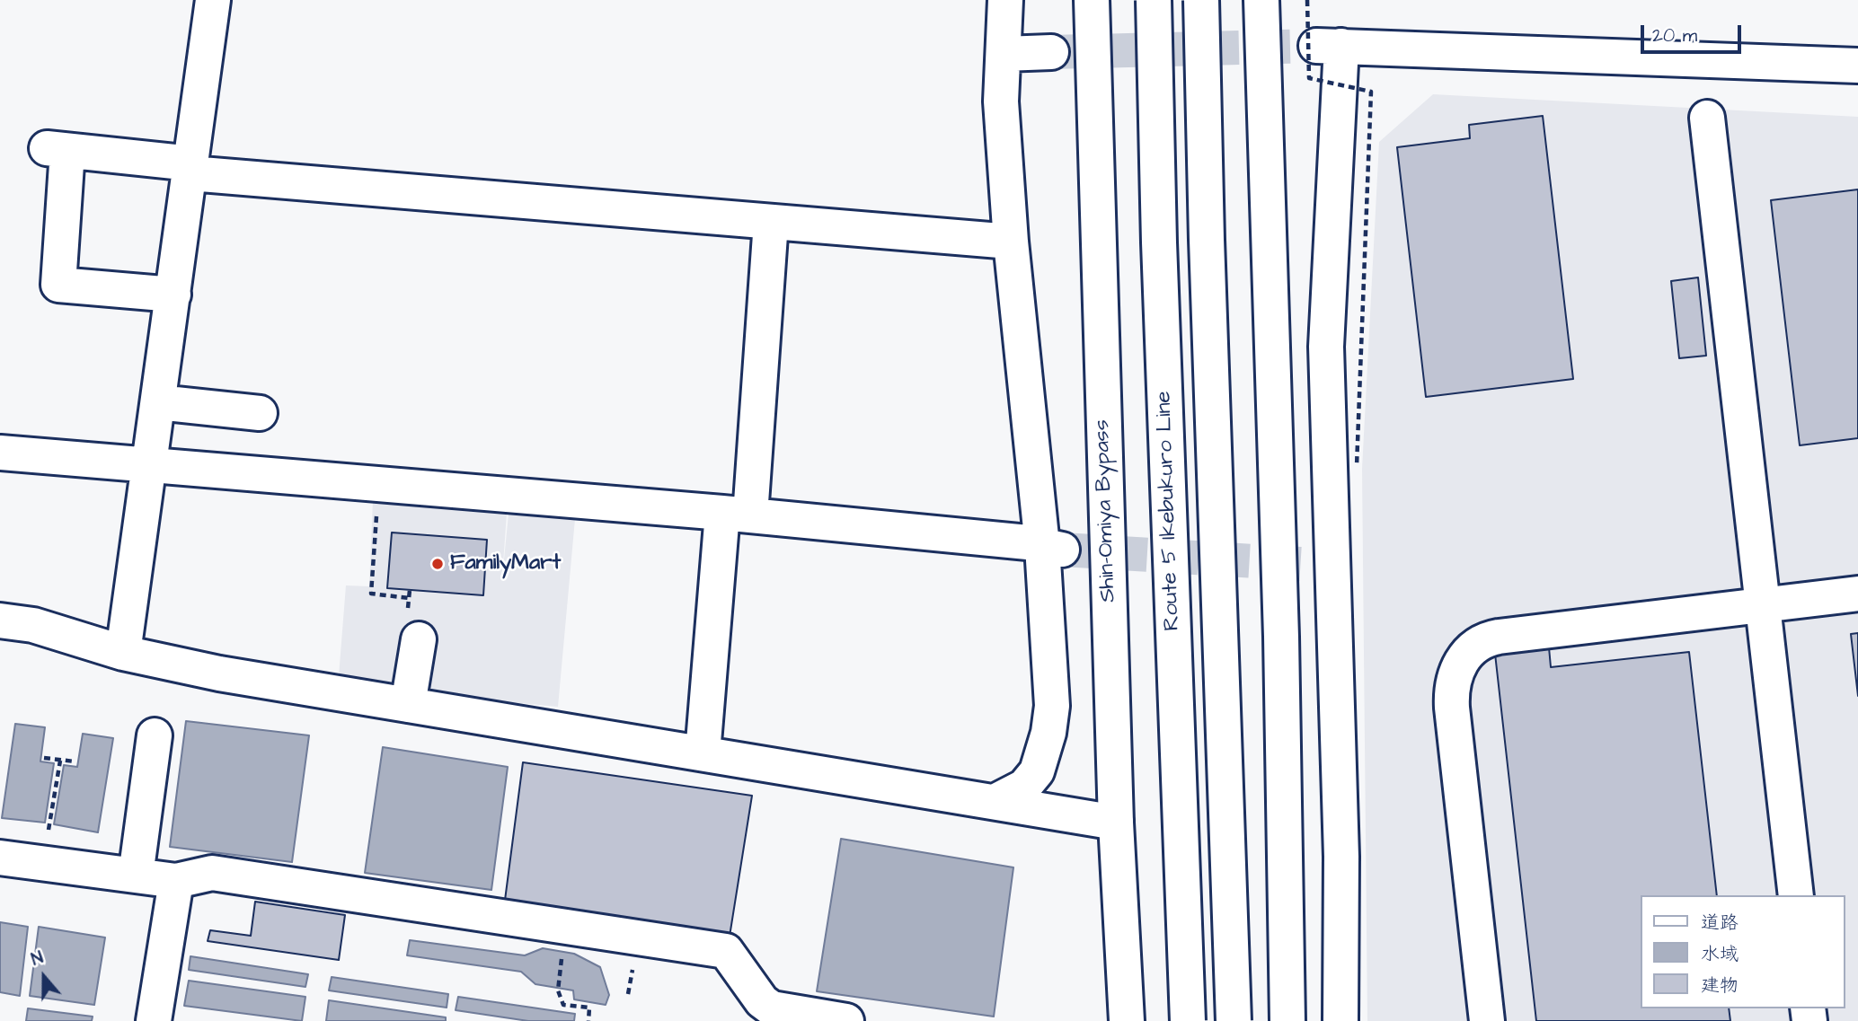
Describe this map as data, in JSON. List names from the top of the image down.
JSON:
{
  "streets": {
    "main road": ["Shin-Omiya Bypass", "Route 5 Ikebukuro Line"]
  },
  "places": ["FamilyMart"],
  "legend": ["道路", "水域", "建物"],
  "scale_bar": "20 m",
  "north": "top"
}
